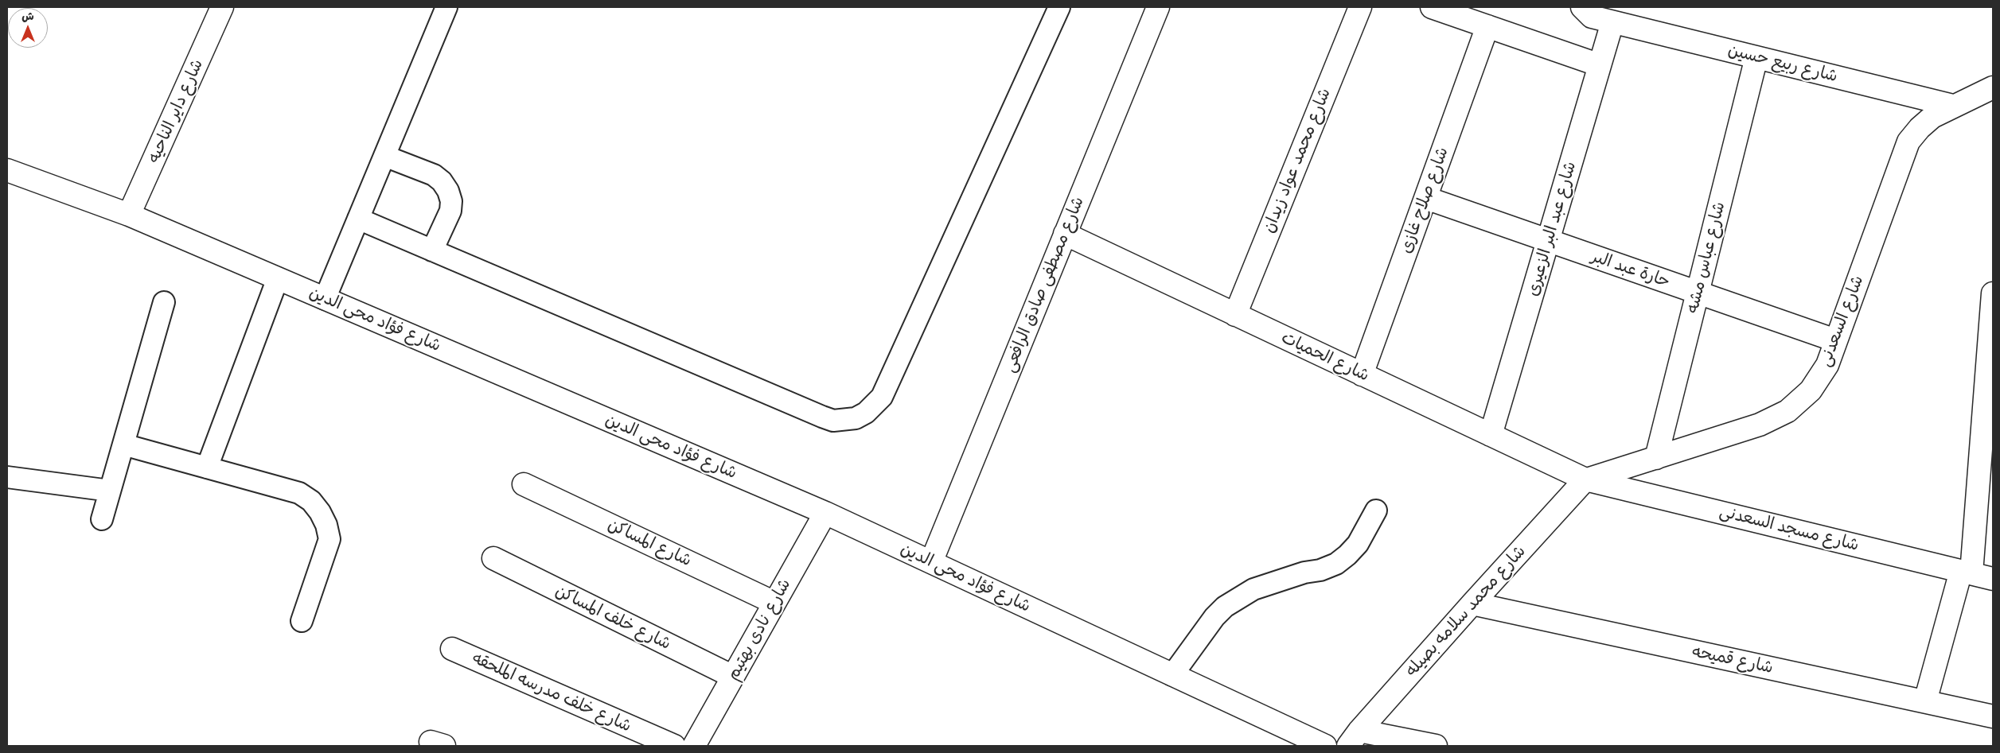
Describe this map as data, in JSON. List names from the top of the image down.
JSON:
{
  "streets": {
    "street": [
      "شارع ربيع حسين",
      "شارع داير الناحيه",
      "شارع محمد عواد زيدان",
      "شارع صلاح غازى",
      "شارع عبد البر الزعيرى",
      "شارع عباس مشه",
      "حارة عبد البر",
      "شارع مصطفى صادق الرافعى",
      "شارع فؤاد محى الدين",
      "شارع السعدنى",
      "شارع الحميات",
      "شارع مسجد السعدنى",
      "شارع المساكن",
      "شارع محمد سلامه بصيله",
      "شارع خلف المساكن",
      "شارع نادى بهتيم",
      "شارع قميحه",
      "شارع خلف مدرسه الملحقه"
    ]
  },
  "crossings": [
    ["شارع ربيع حسين", "شارع عبد البر الزعيرى"],
    ["شارع ربيع حسين", "شارع عباس مشه"],
    ["شارع ربيع حسين", "شارع السعدنى"],
    ["شارع داير الناحيه", "شارع فؤاد محى الدين"],
    ["شارع محمد عواد زيدان", "شارع الحميات"],
    ["شارع صلاح غازى", "حارة عبد البر"],
    ["شارع صلاح غازى", "شارع الحميات"],
    ["شارع عبد البر الزعيرى", "حارة عبد البر"],
    ["شارع عبد البر الزعيرى", "شارع الحميات"],
    ["شارع عباس مشه", "حارة عبد البر"],
    ["شارع عباس مشه", "شارع السعدنى"],
    ["حارة عبد البر", "شارع السعدنى"],
    ["شارع مصطفى صادق الرافعى", "شارع فؤاد محى الدين"],
    ["شارع مصطفى صادق الرافعى", "شارع الحميات"],
    ["شارع فؤاد محى الدين", "شارع نادى بهتيم"],
    ["شارع السعدنى", "شارع الحميات"],
    ["شارع السعدنى", "شارع مسجد السعدنى"],
    ["شارع السعدنى", "شارع محمد سلامه بصيله"],
    ["شارع الحميات", "شارع مسجد السعدنى"],
    ["شارع الحميات", "شارع محمد سلامه بصيله"],
    ["شارع مسجد السعدنى", "شارع محمد سلامه بصيله"],
    ["شارع المساكن", "شارع نادى بهتيم"],
    ["شارع محمد سلامه بصيله", "شارع قميحه"],
    ["شارع خلف المساكن", "شارع نادى بهتيم"]
  ],
  "north": "top"
}
